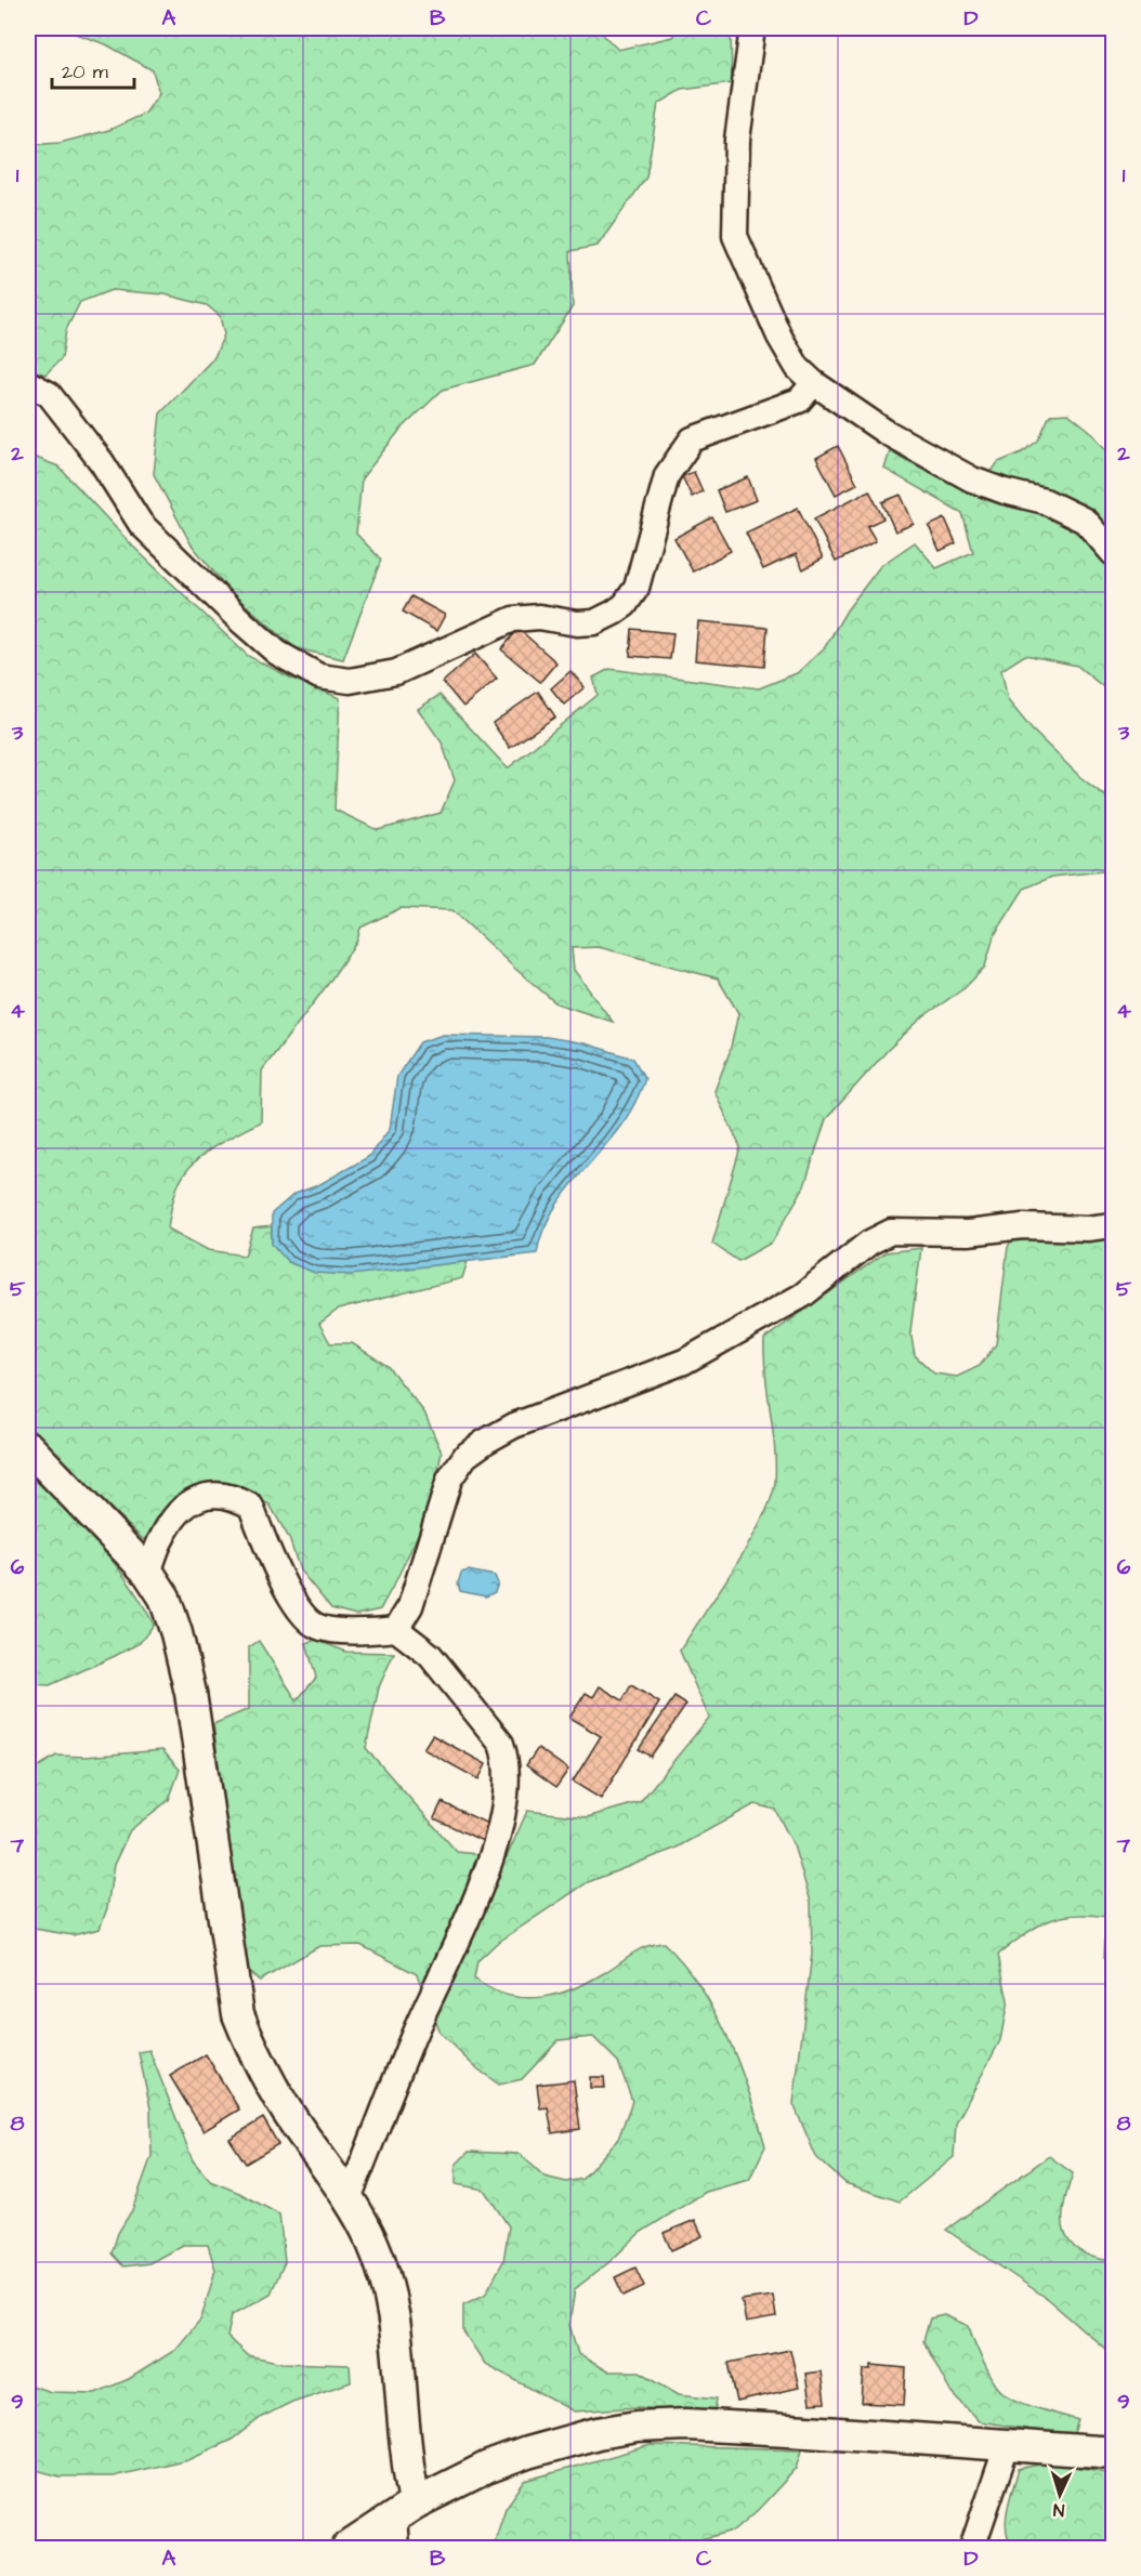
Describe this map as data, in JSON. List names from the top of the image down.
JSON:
{
  "scale_bar": "20 m",
  "north": "bottom",
  "grid": {
    "columns": [
      "A",
      "B",
      "C",
      "D"
    ],
    "rows": [
      "1",
      "2",
      "3",
      "4",
      "5",
      "6",
      "7",
      "8",
      "9"
    ]
  }
}
